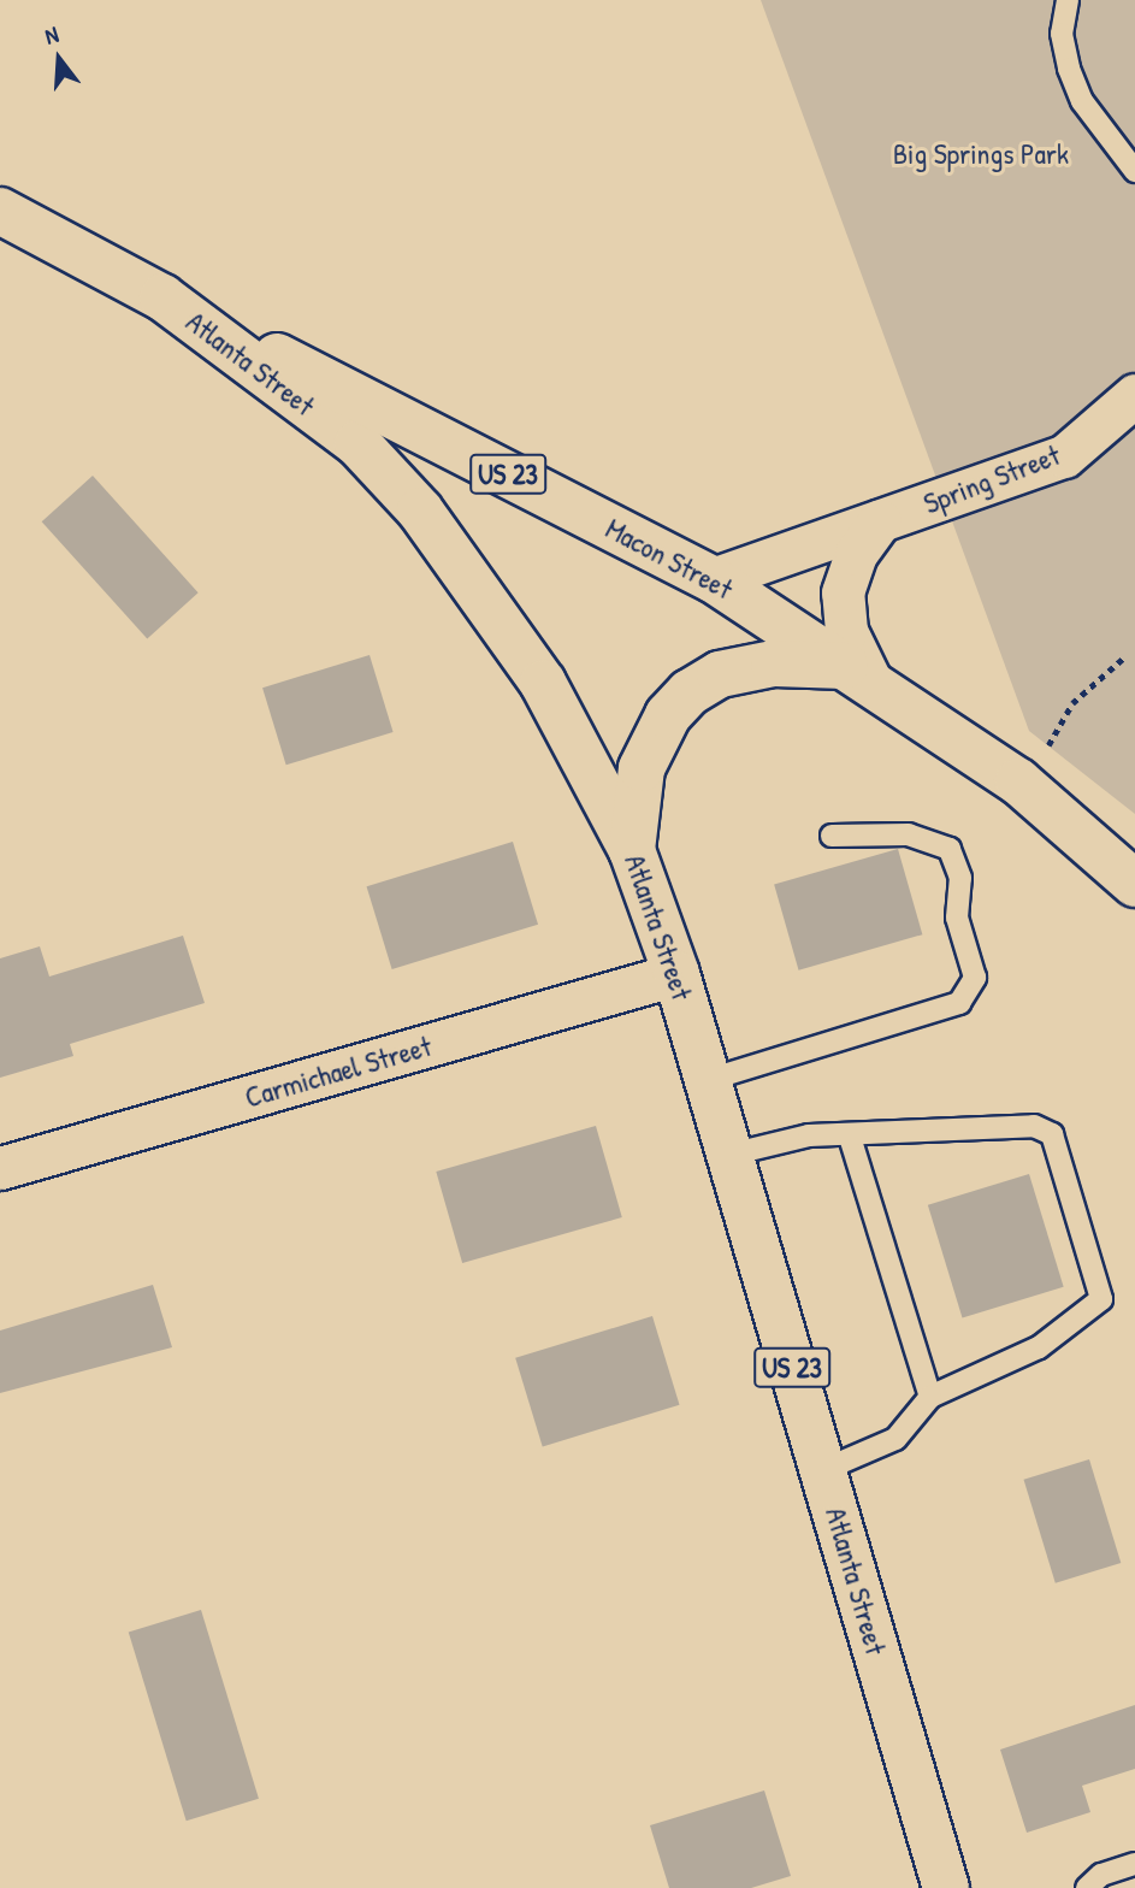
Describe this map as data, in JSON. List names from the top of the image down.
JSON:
{
  "streets": {
    "main road": ["Atlanta Street", "US 23", "Macon Street"],
    "street": ["Spring Street", "Carmichael Street"]
  },
  "crossings": [
    ["Atlanta Street", "Macon Street"],
    ["Atlanta Street", "Carmichael Street"],
    ["Spring Street", "Macon Street"]
  ],
  "parks": ["Big Springs Park"],
  "north": "top"
}
